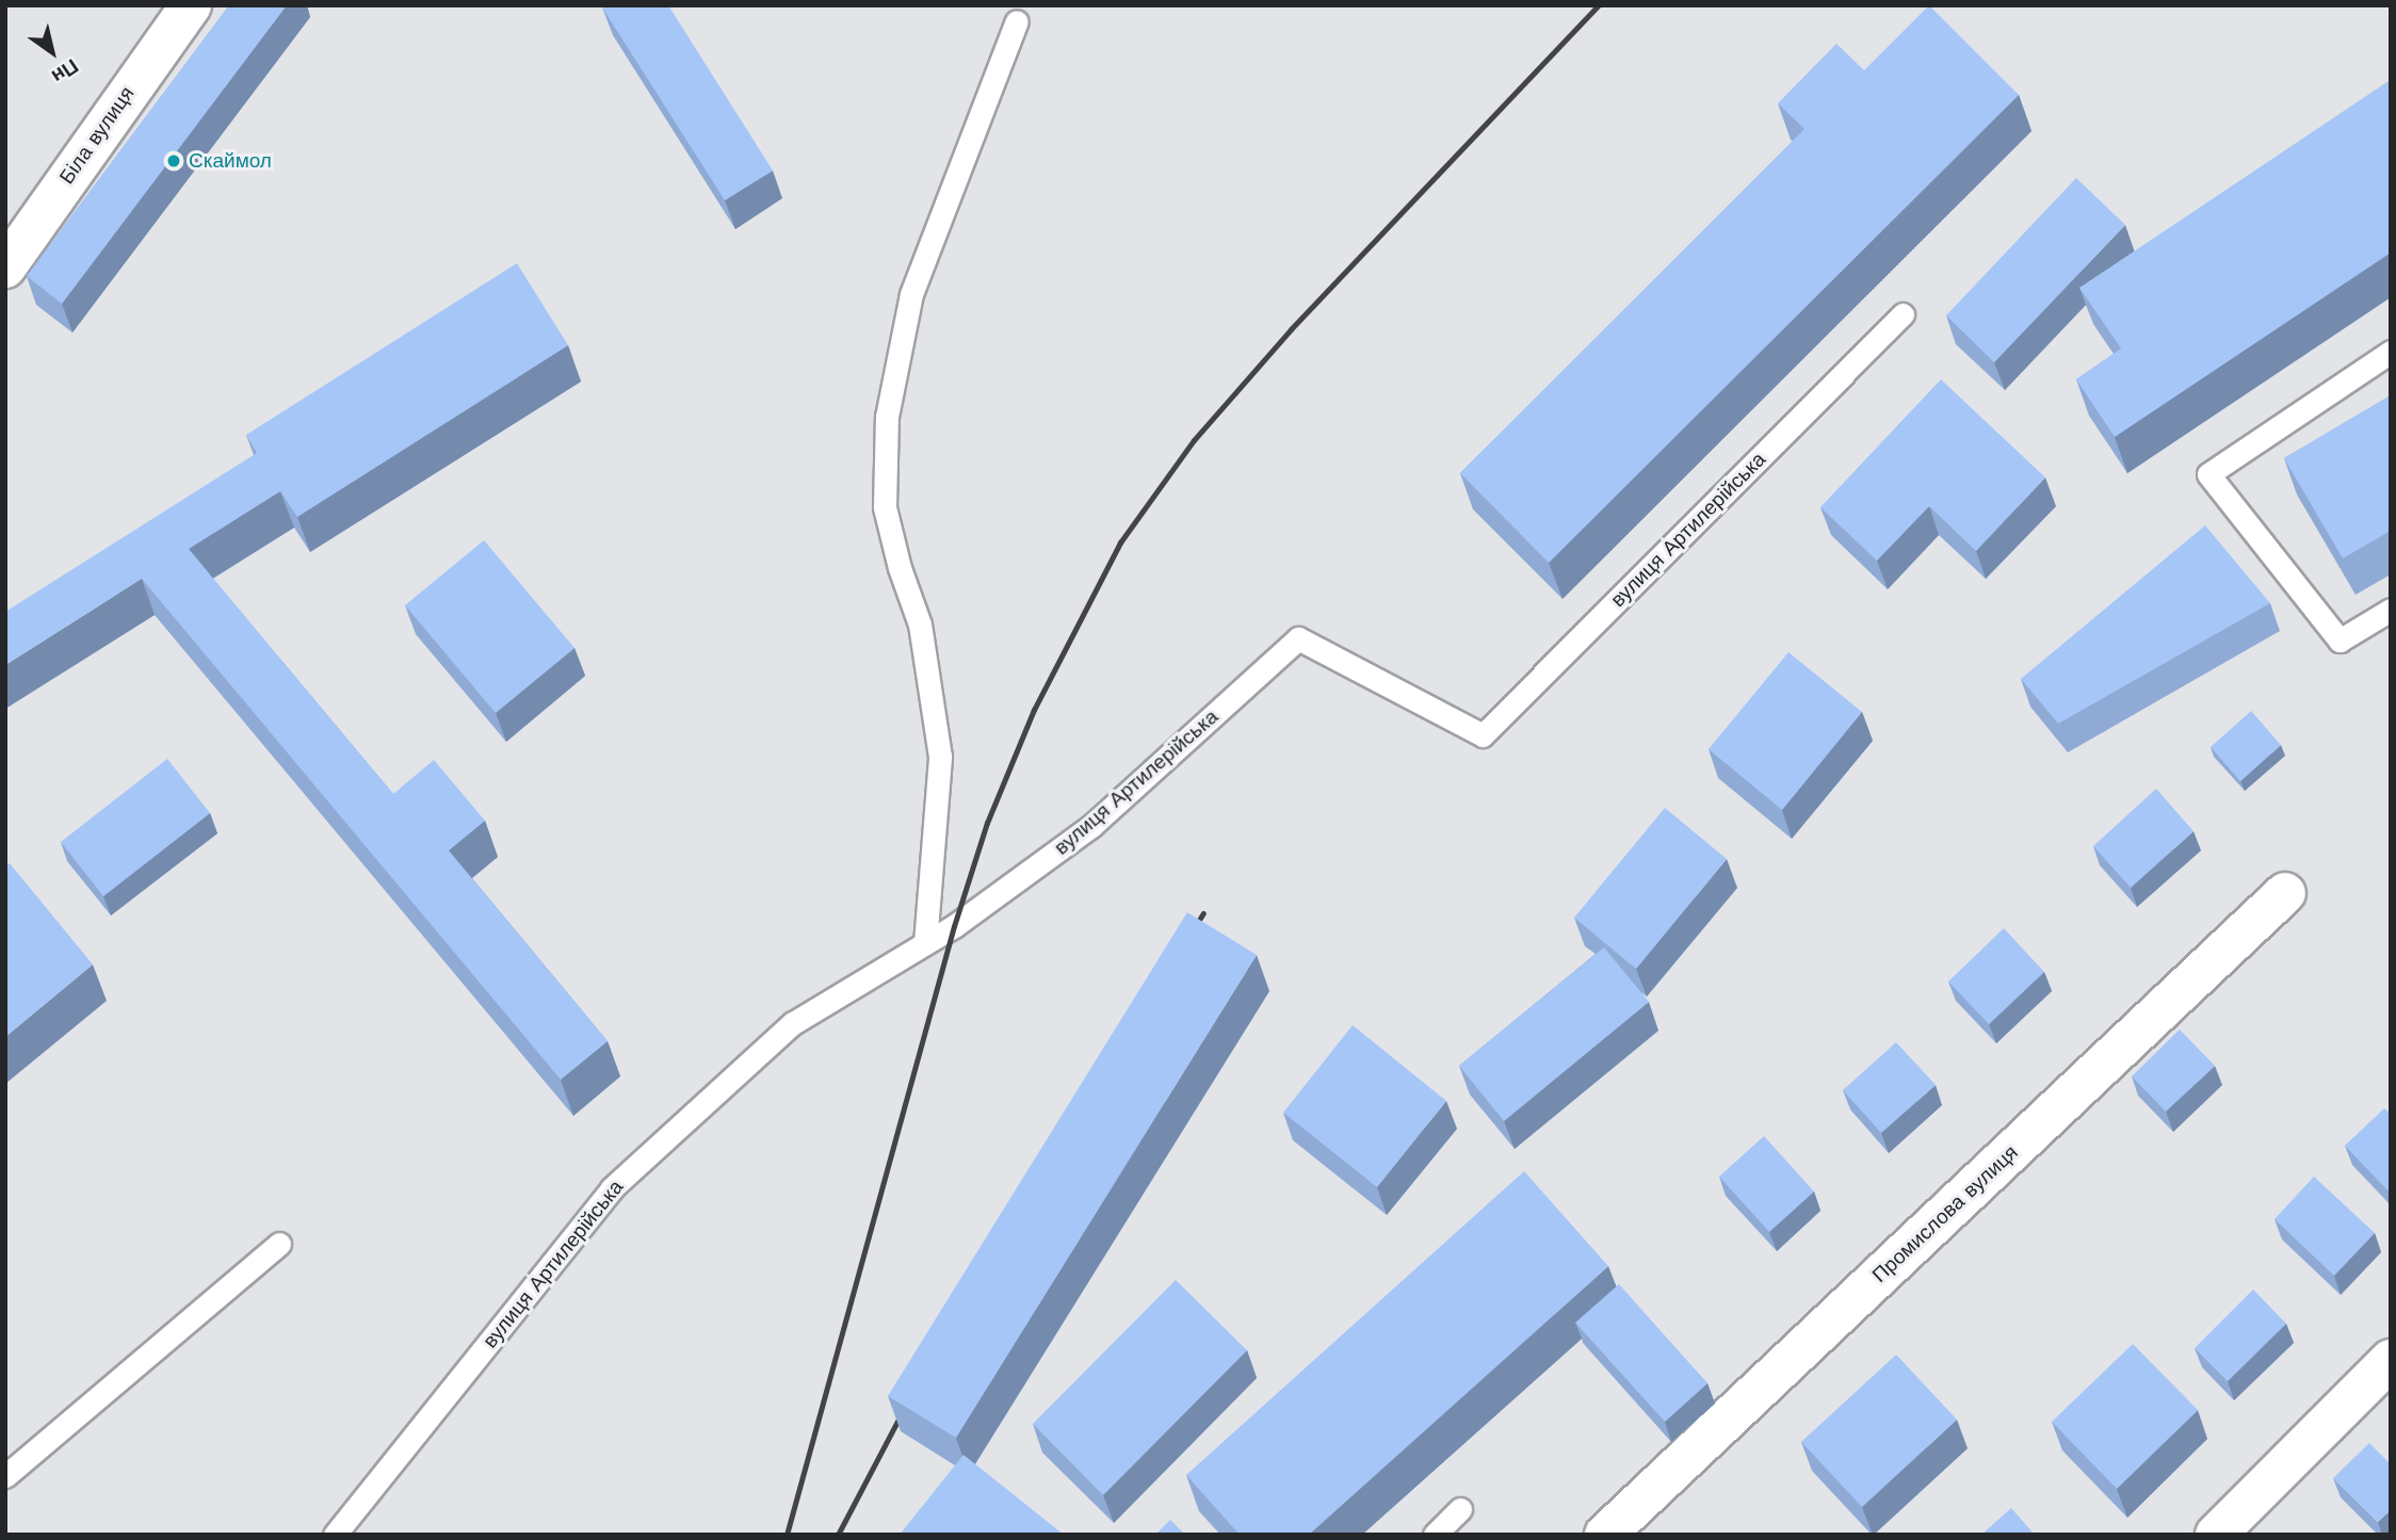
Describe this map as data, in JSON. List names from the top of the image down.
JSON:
{
  "streets": {
    "street": ["Біла вулиця", "Промислова вулиця"],
    "lane": ["вулиця Артилерійська"]
  },
  "places": ["Скаймол"],
  "north": "bottom right"
}
